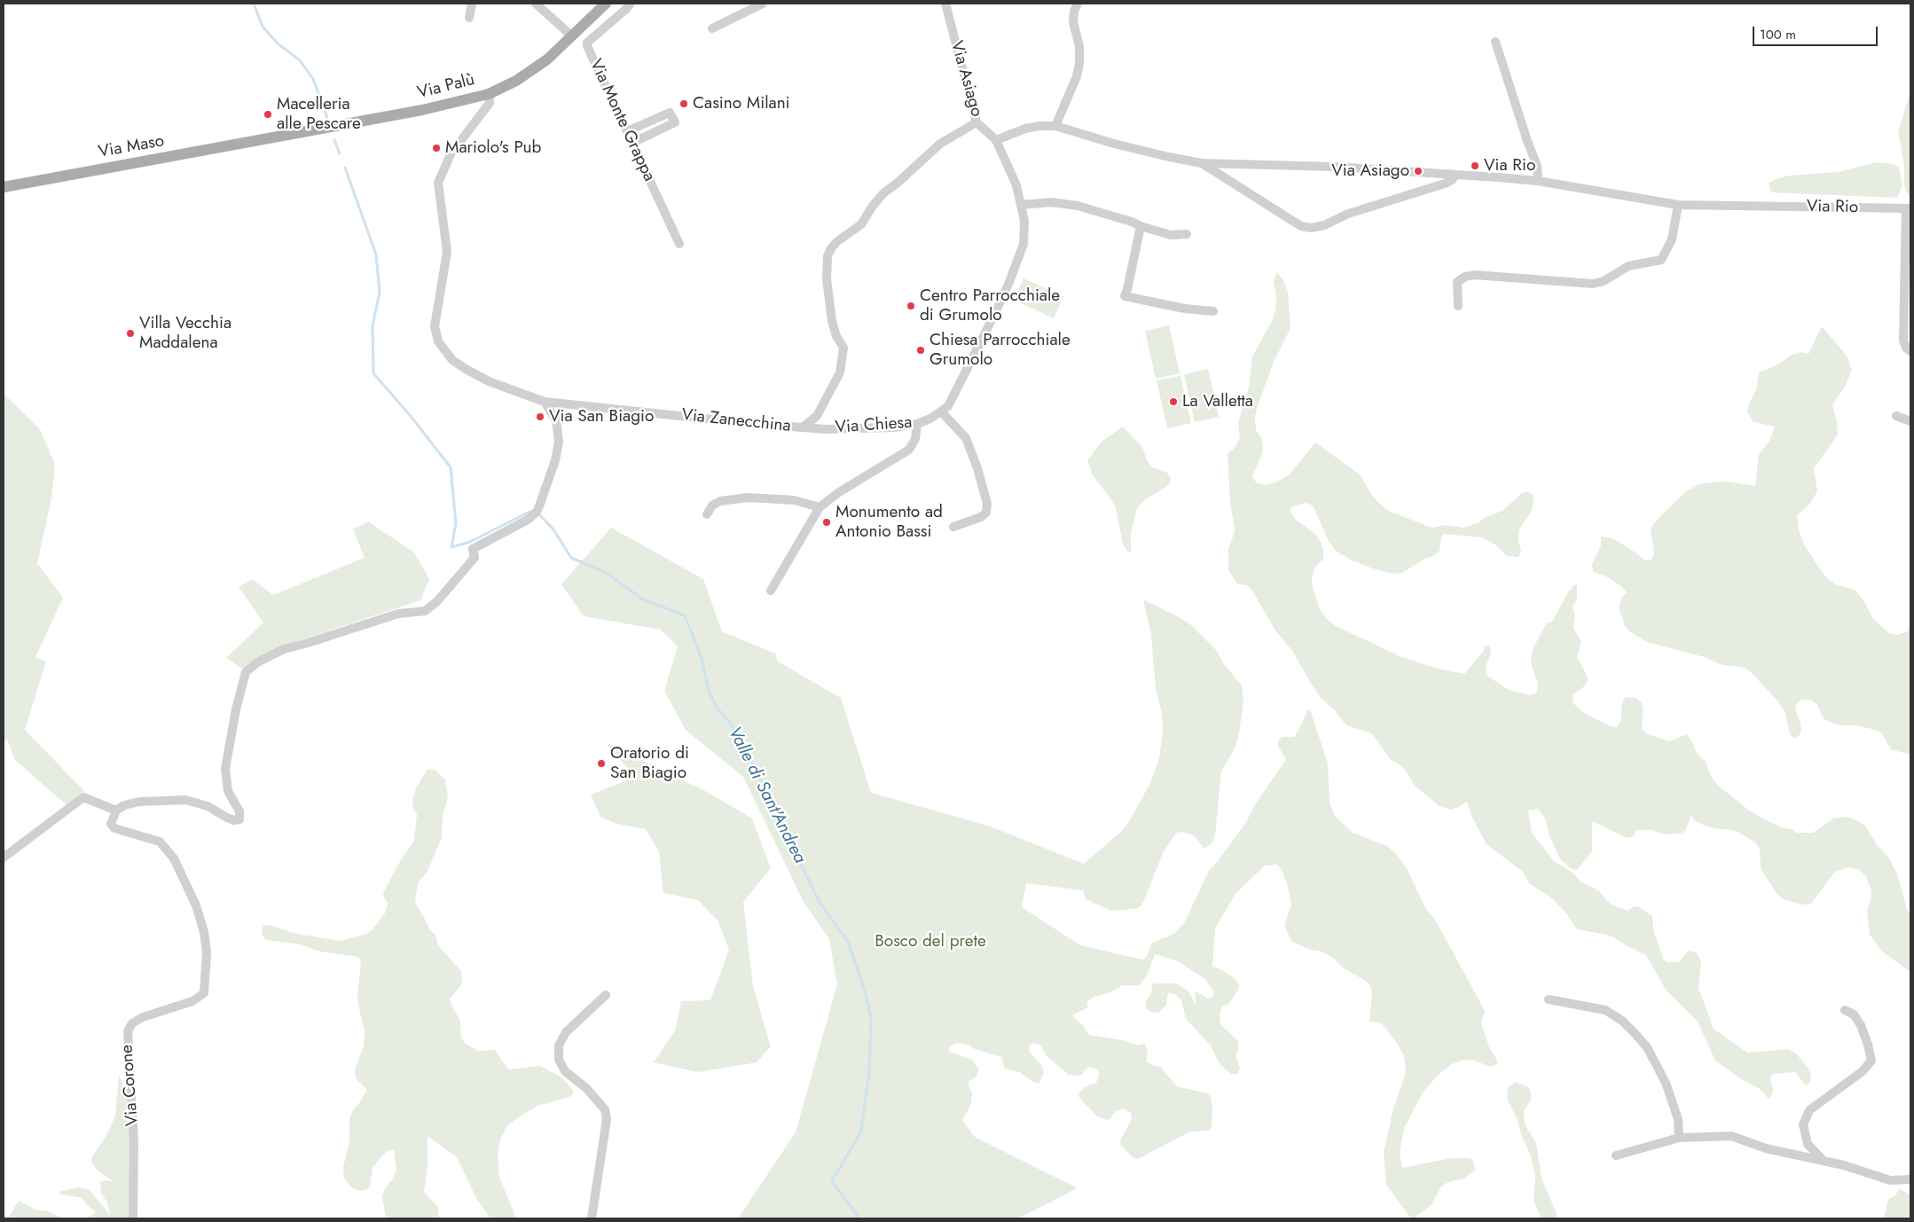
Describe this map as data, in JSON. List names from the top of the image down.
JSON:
{
  "streets": {
    "main road": ["Via Palù", "Via Maso"],
    "street": [
      "Via Asiago",
      "Via Monte Grappa",
      "Via Rio",
      "Via Zanecchina",
      "Via Chiesa",
      "Via Corone"
    ]
  },
  "crossings": [
    ["Via Asiago", "Via Zanecchina"],
    ["Via Asiago", "Via Chiesa"],
    ["Via Palù", "Via Maso"],
    ["Via Zanecchina", "Via Chiesa"]
  ],
  "water": ["Valle di Sant'Andrea"],
  "parks": ["Bosco del prete"],
  "places": [
    "Casino Milani",
    "Macelleria alle Pescare",
    "Mariolo's Pub",
    "Via Rio",
    "Via Asiago",
    "Centro Parrocchiale di Grumolo",
    "Villa Vecchia Maddalena",
    "Chiesa Parrocchiale Grumolo",
    "La Valletta",
    "Via San Biagio",
    "Monumento ad Antonio Bassi",
    "Oratorio di San Biagio"
  ],
  "scale_bar": "100 m"
}
